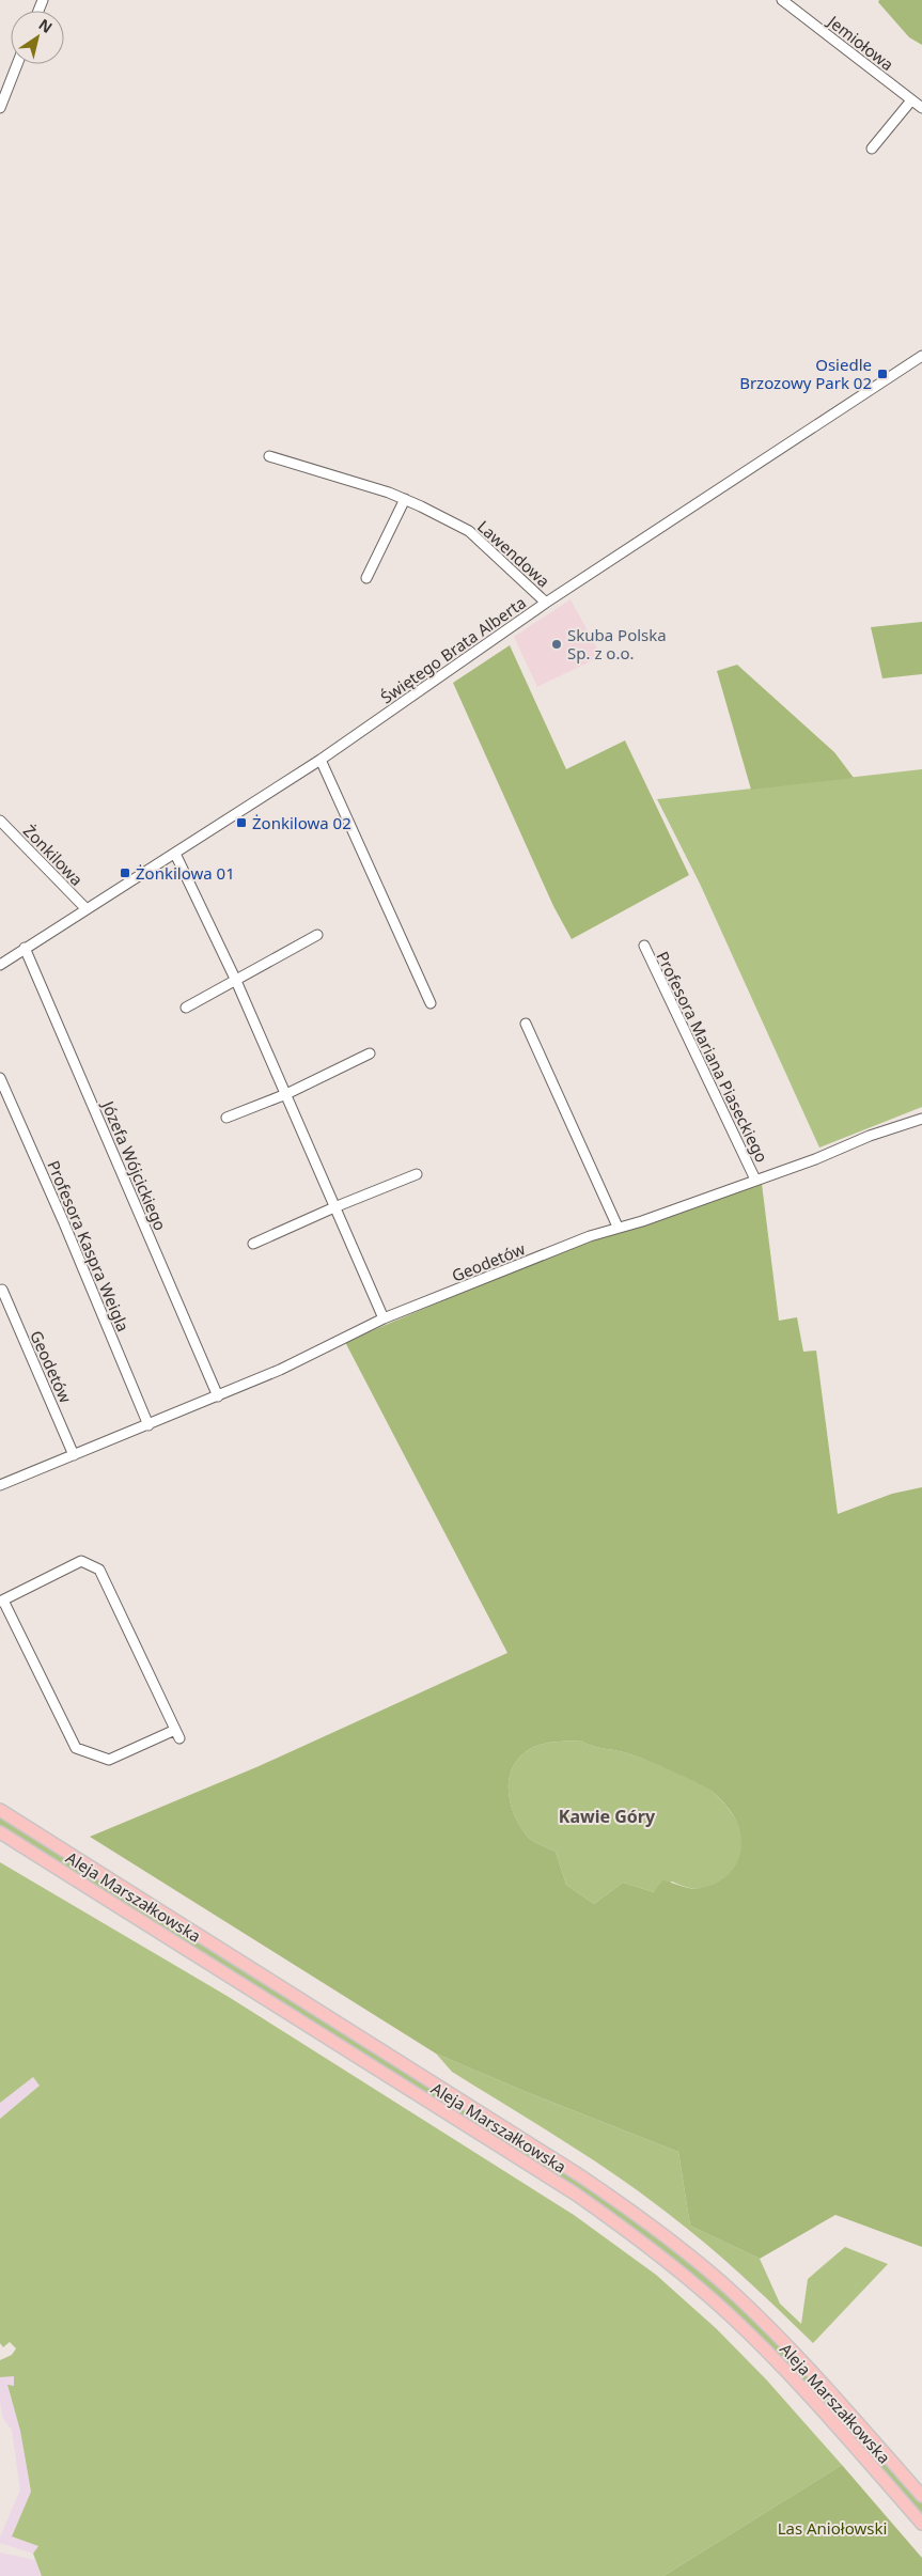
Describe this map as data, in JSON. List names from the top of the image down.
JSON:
{
  "streets": {
    "main road": ["Aleja Marszałkowska"],
    "street": [
      "Jemiołowa",
      "Lawendowa",
      "Świętego Brata Alberta",
      "Żonkilowa",
      "Profesora Mariana Piaseckiego",
      "Józefa Wójcickiego",
      "Profesora Kaspra Weigla",
      "Geodetów"
    ]
  },
  "crossings": [
    ["Lawendowa", "Świętego Brata Alberta"],
    ["Świętego Brata Alberta", "Żonkilowa"],
    ["Świętego Brata Alberta", "Józefa Wójcickiego"],
    ["Profesora Mariana Piaseckiego", "Geodetów"],
    ["Józefa Wójcickiego", "Geodetów"],
    ["Profesora Kaspra Weigla", "Geodetów"]
  ],
  "districts": ["Kawie Góry"],
  "parks": ["Las Aniołowski"],
  "places": {
    "transit": ["Osiedle Brzozowy Park 02", "Żonkilowa 02", "Żonkilowa 01"],
    "other": ["Skuba Polska Sp. z o.o."]
  },
  "north": "top right"
}
